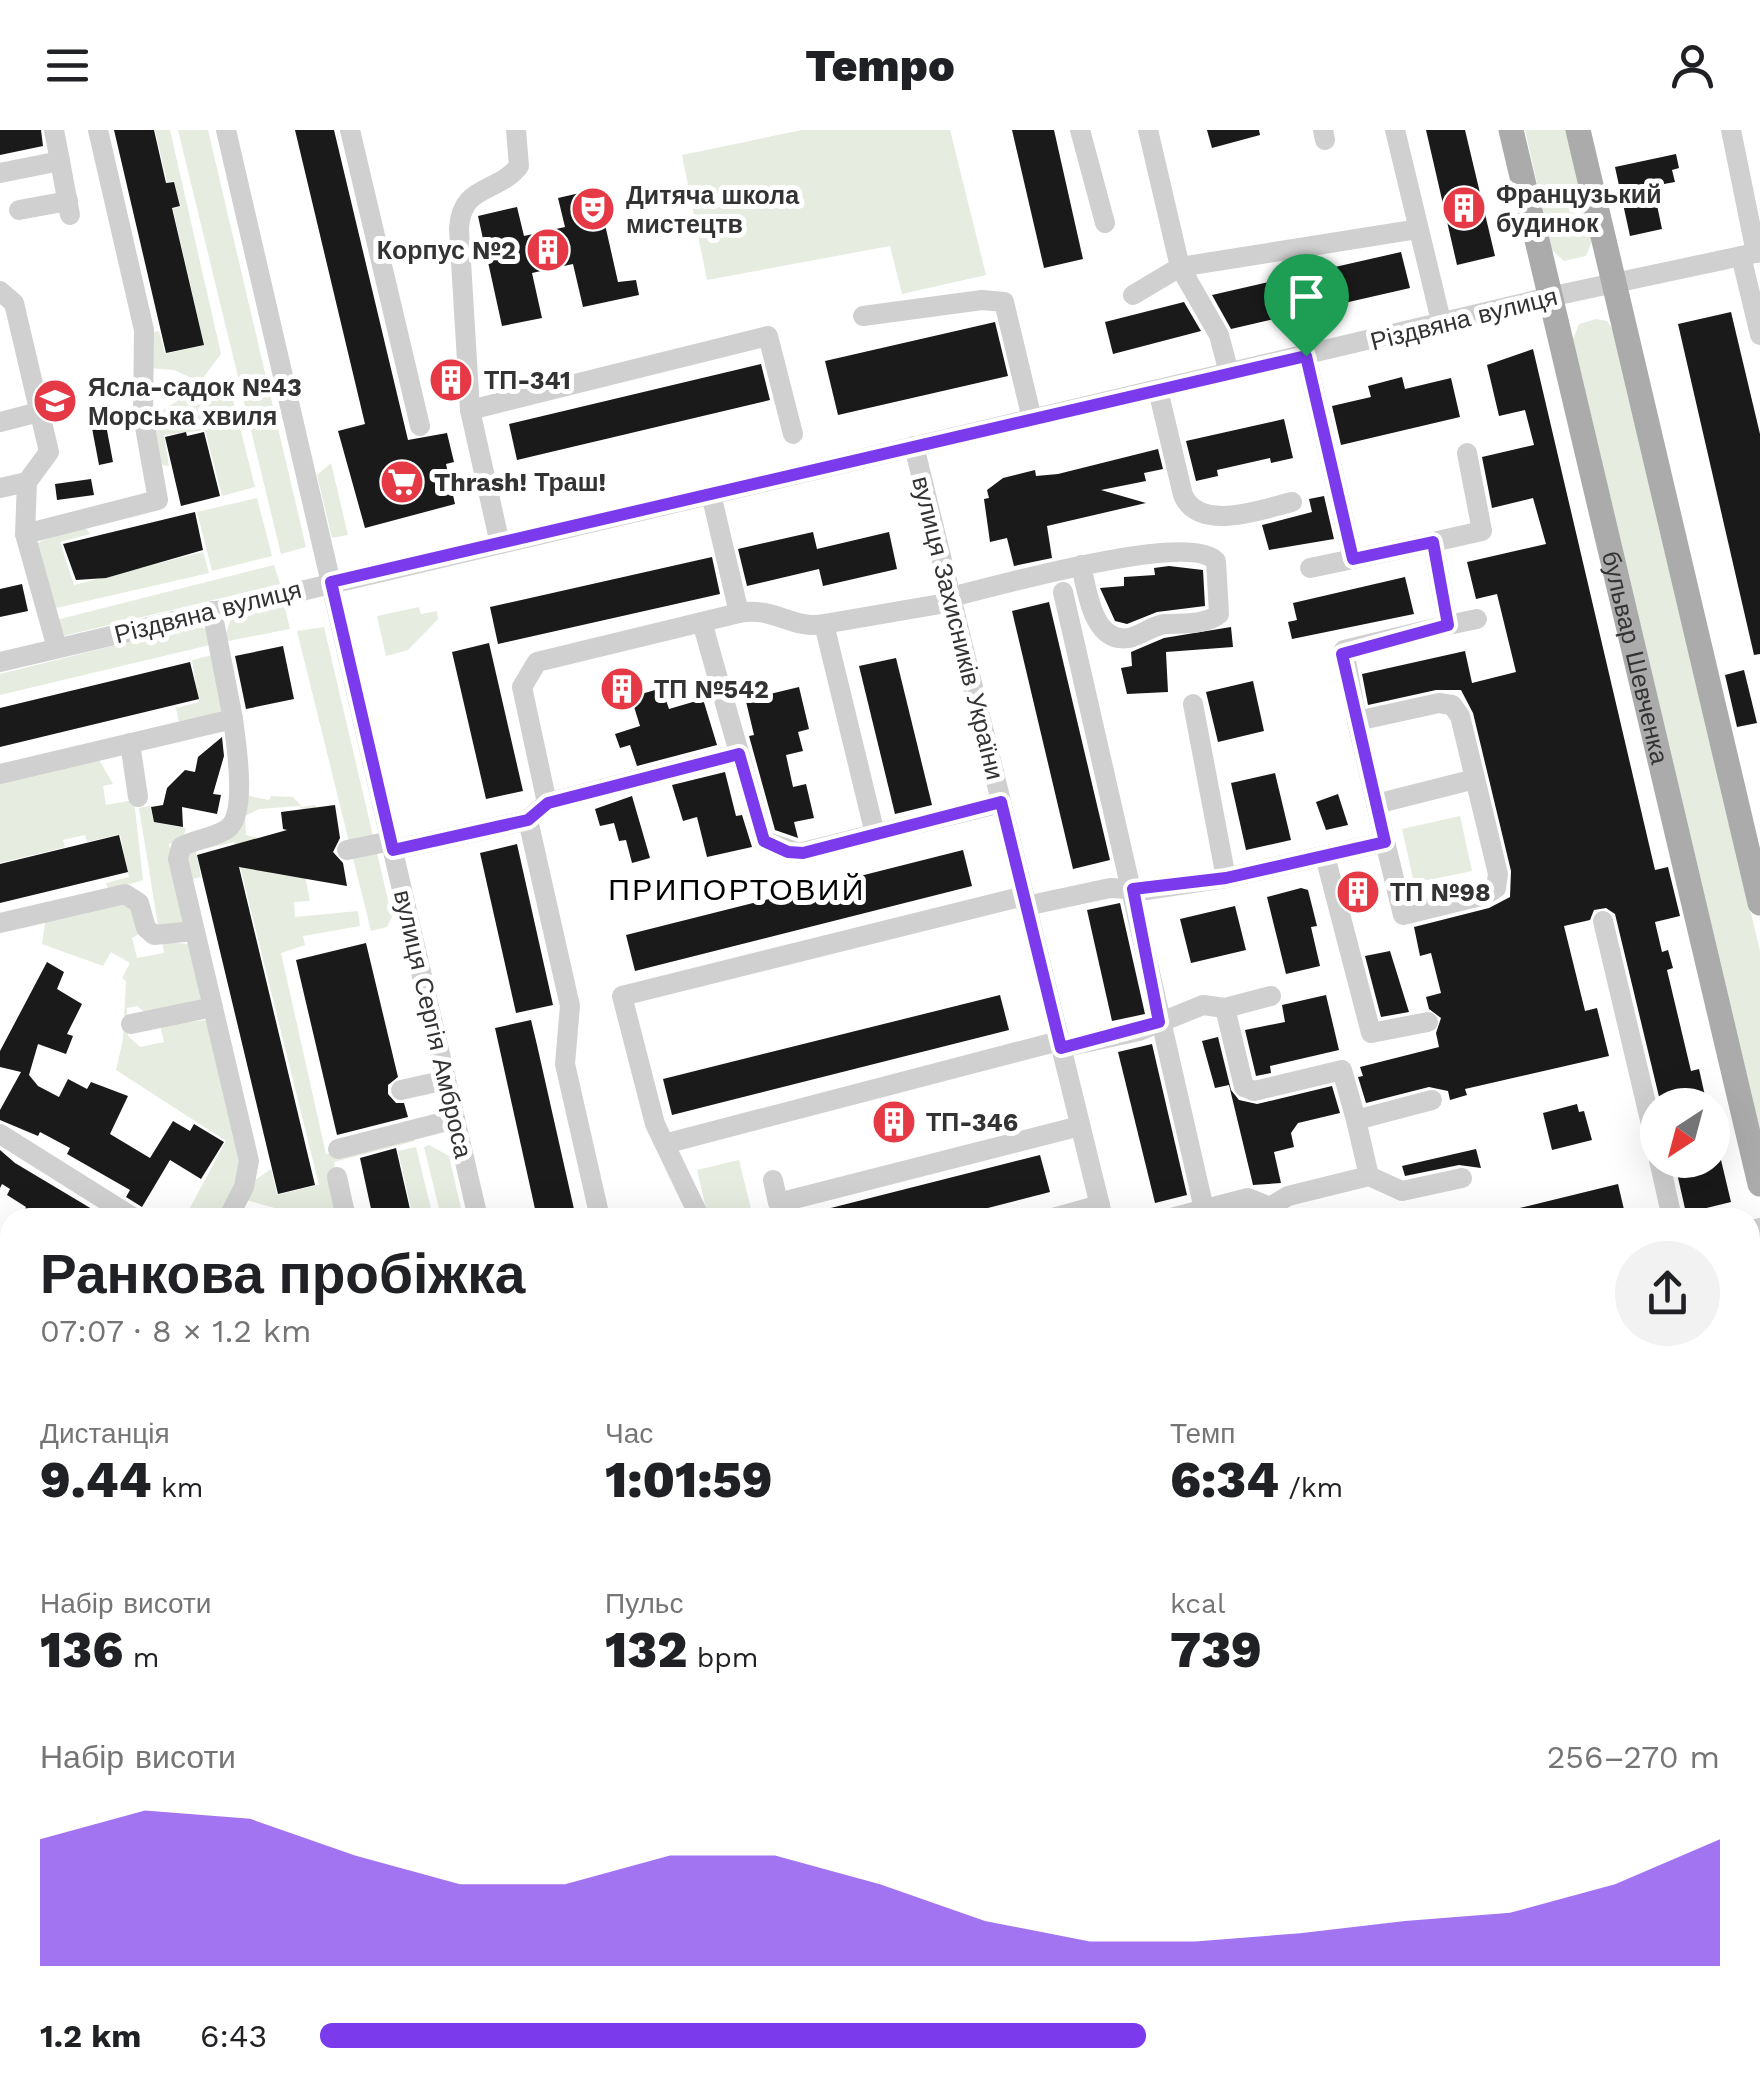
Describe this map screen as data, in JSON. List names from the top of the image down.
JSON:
{
  "streets": {
    "main road": ["бульвар Шевченка"],
    "street": ["Різдвяна вулиця", "вулиця Захисників України", "вулиця Сергія Амброса"]
  },
  "crossings": [
    ["Різдвяна вулиця", "вулиця Захисників України"],
    ["Різдвяна вулиця", "бульвар Шевченка"],
    ["Різдвяна вулиця", "вулиця Сергія Амброса"]
  ],
  "districts": ["ПРИПОРТОВИЙ"],
  "places": {
    "building": [
      "Французький будинок",
      "Корпус №2",
      "ТП-341",
      "ТП №542",
      "ТП №98",
      "ТП-346"
    ],
    "theatre": ["Дитяча школа мистецтв"],
    "school or university": ["Ясла-садок №43 Морська хвиля"],
    "supermarket": ["Thrash! Траш!"]
  },
  "north": "bottom left",
  "page": {
    "header": "Tempo",
    "heading": ["Ранкова пробіжка", "07:07 · 8 × 1.2 km"],
    "stats": [
      ["Дистанція", "9.44 km"],
      ["Час", "1:01:59"],
      ["Темп", "6:34 /km"],
      ["Набір висоти", "136 m"],
      ["Пульс", "132 bpm"],
      ["kcal", "739"]
    ],
    "chart": ["Набір висоти", "256–270 m"],
    "list": [
      {
        "name": "1.2 km",
        "note": "6:43"
      }
    ]
  }
}
